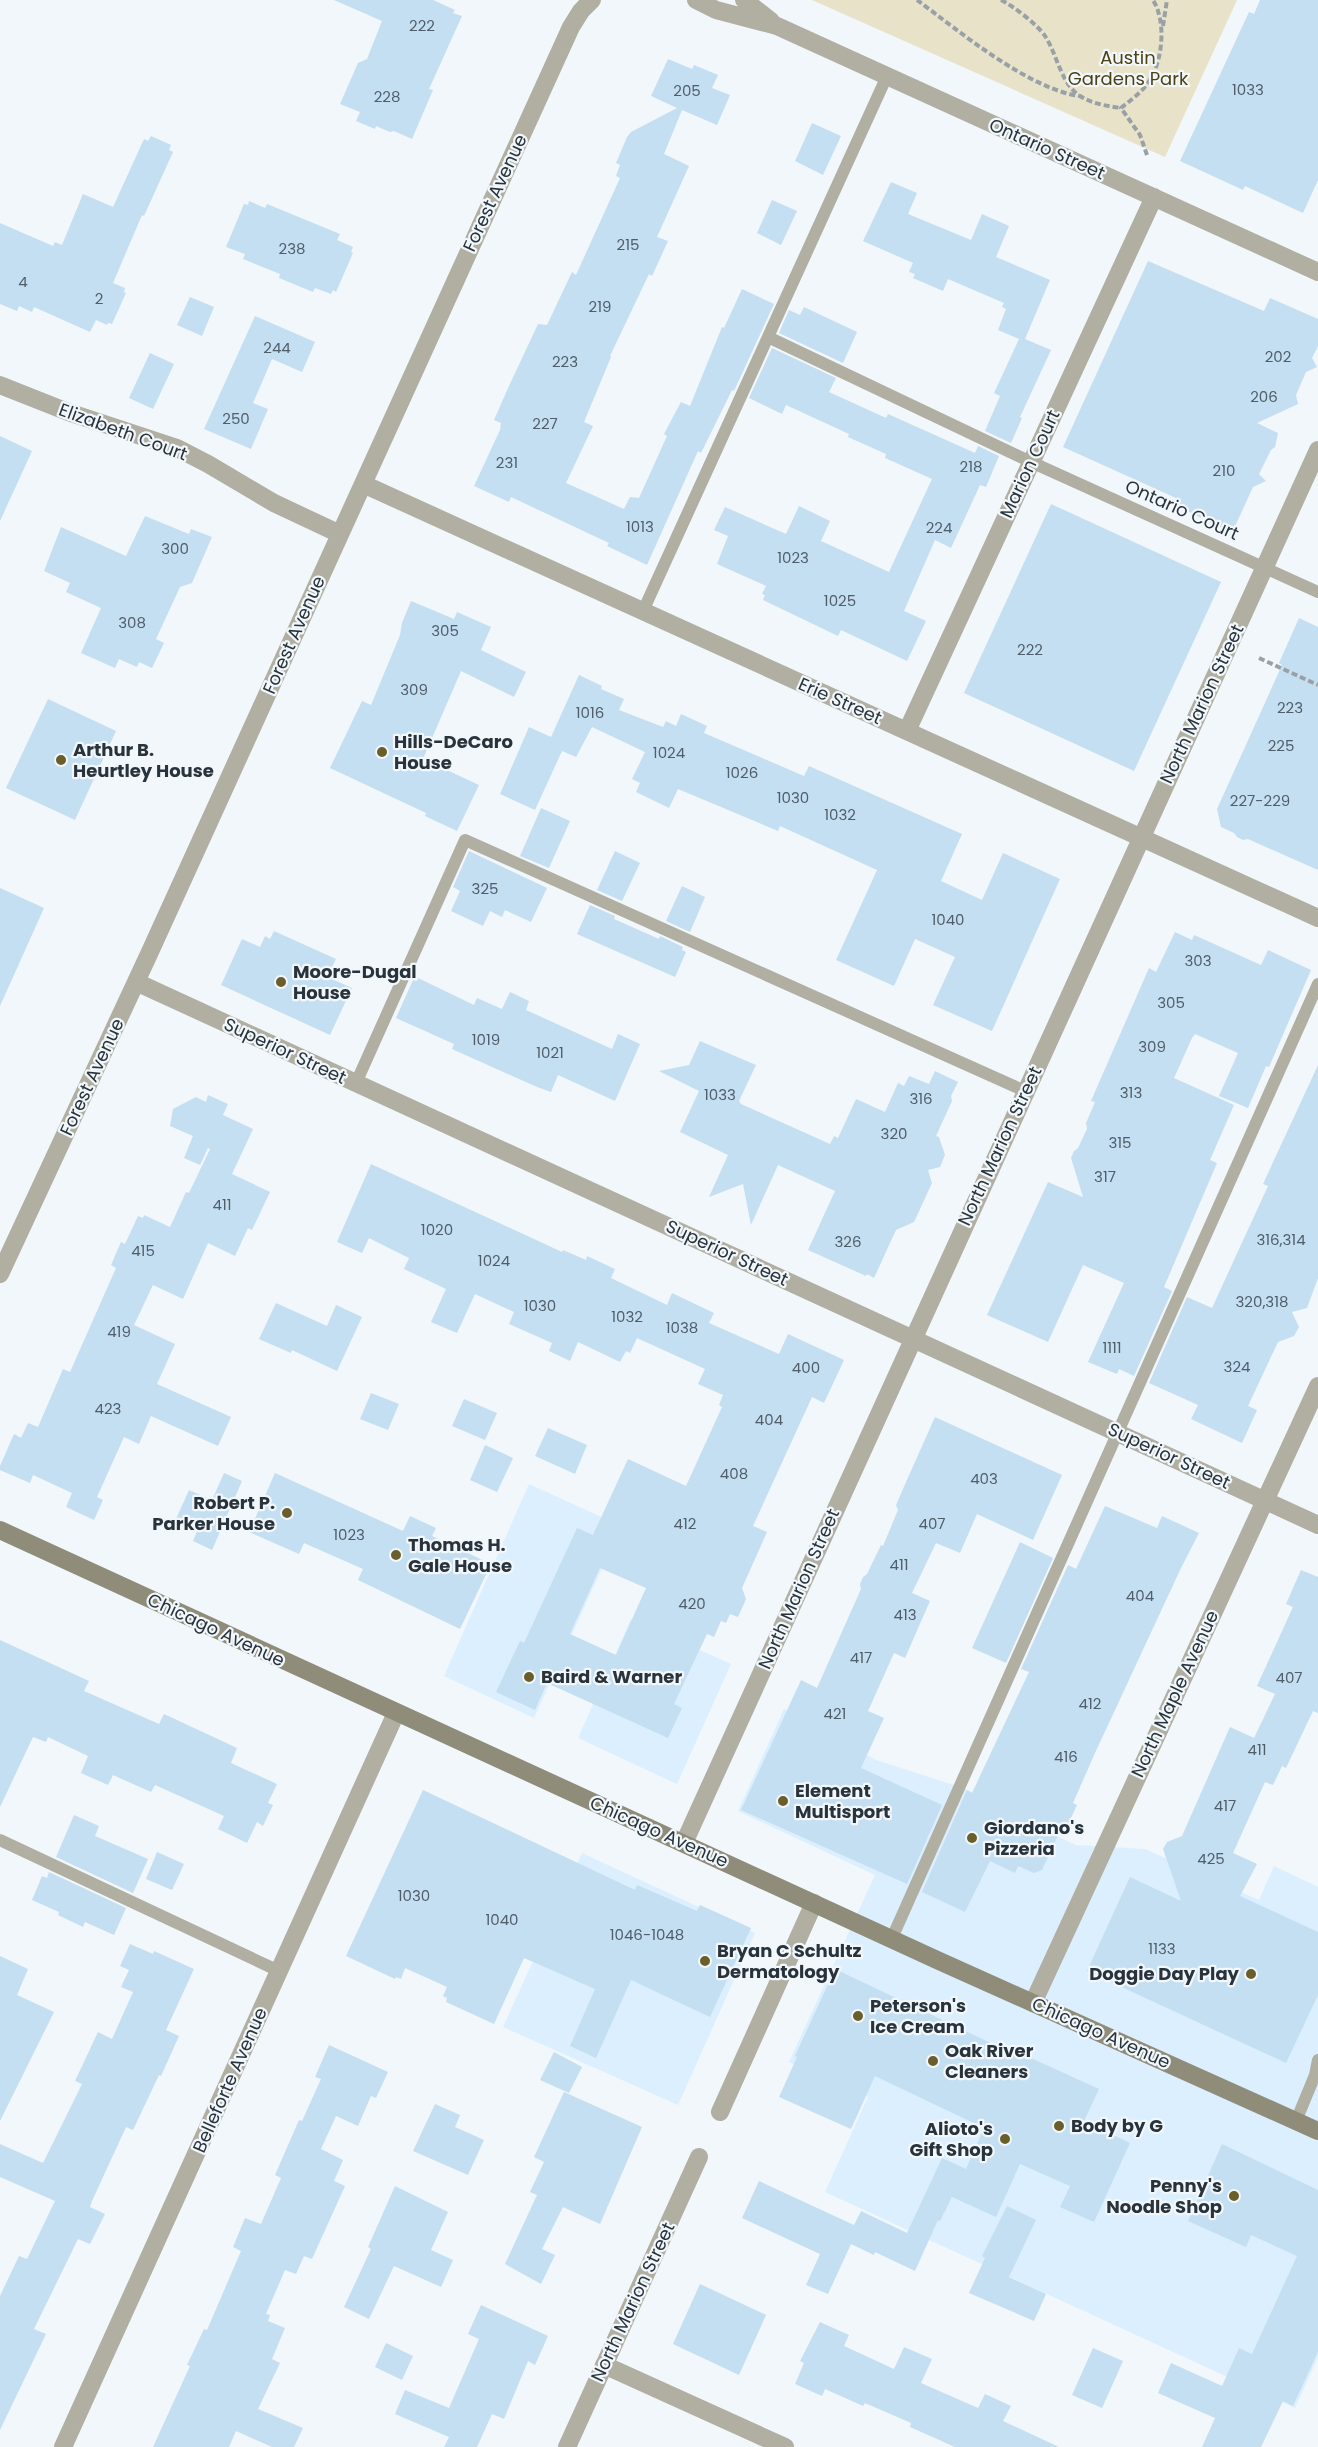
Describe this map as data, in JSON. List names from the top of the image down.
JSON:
{
  "streets": {
    "main road": ["Chicago Avenue"],
    "street": [
      "Ontario Street",
      "Forest Avenue",
      "Elizabeth Court",
      "Marion Court",
      "Erie Street",
      "North Marion Street",
      "Superior Street",
      "North Maple Avenue",
      "Belleforte Avenue"
    ],
    "lane": ["Ontario Court"]
  },
  "crossings": [
    ["Ontario Street", "Marion Court"],
    ["Forest Avenue", "Elizabeth Court"],
    ["Forest Avenue", "Erie Street"],
    ["Forest Avenue", "Superior Street"],
    ["Marion Court", "Ontario Court"],
    ["Marion Court", "Erie Street"],
    ["Ontario Court", "North Marion Street"],
    ["Erie Street", "North Marion Street"],
    ["North Marion Street", "Superior Street"],
    ["North Marion Street", "Chicago Avenue"],
    ["Superior Street", "North Maple Avenue"],
    ["Chicago Avenue", "North Maple Avenue"],
    ["Chicago Avenue", "Belleforte Avenue"]
  ],
  "parks": ["Austin Gardens Park"],
  "places": [
    "Hills-DeCaro House",
    "Arthur B. Heurtley House",
    "Moore-Dugal House",
    "Robert P. Parker House",
    "Thomas H. Gale House",
    "Baird & Warner",
    "Element Multisport",
    "Giordano's Pizzeria",
    "Bryan C Schultz Dermatology",
    "Doggie Day Play",
    "Peterson's Ice Cream",
    "Oak River Cleaners",
    "Body by G",
    "Alioto's Gift Shop",
    "Penny's Noodle Shop"
  ],
  "house_numbers": [
    "222",
    "1033",
    "205",
    "228",
    "215",
    "238",
    "4",
    "2",
    "219",
    "244",
    "202",
    "223",
    "206",
    "250",
    "227",
    "231",
    "218",
    "210",
    "1013",
    "224",
    "300",
    "1023",
    "1025",
    "308",
    "305",
    "222",
    "309",
    "223",
    "1016",
    "225",
    "1024",
    "1026",
    "1030",
    "227-229",
    "1032",
    "325",
    "1040",
    "303",
    "305",
    "1019",
    "309",
    "1021",
    "313",
    "1033",
    "316",
    "320",
    "315",
    "317",
    "411",
    "1020",
    "316,314",
    "326",
    "415",
    "1024",
    "320,318",
    "1030",
    "1032",
    "1038",
    "419",
    "1111",
    "324",
    "400",
    "423",
    "404",
    "408",
    "403",
    "412",
    "407",
    "1023",
    "411",
    "404",
    "420",
    "413",
    "417",
    "407",
    "412",
    "421",
    "411",
    "416",
    "417",
    "425",
    "1030",
    "1040",
    "1046-1048",
    "1133"
  ]
}
